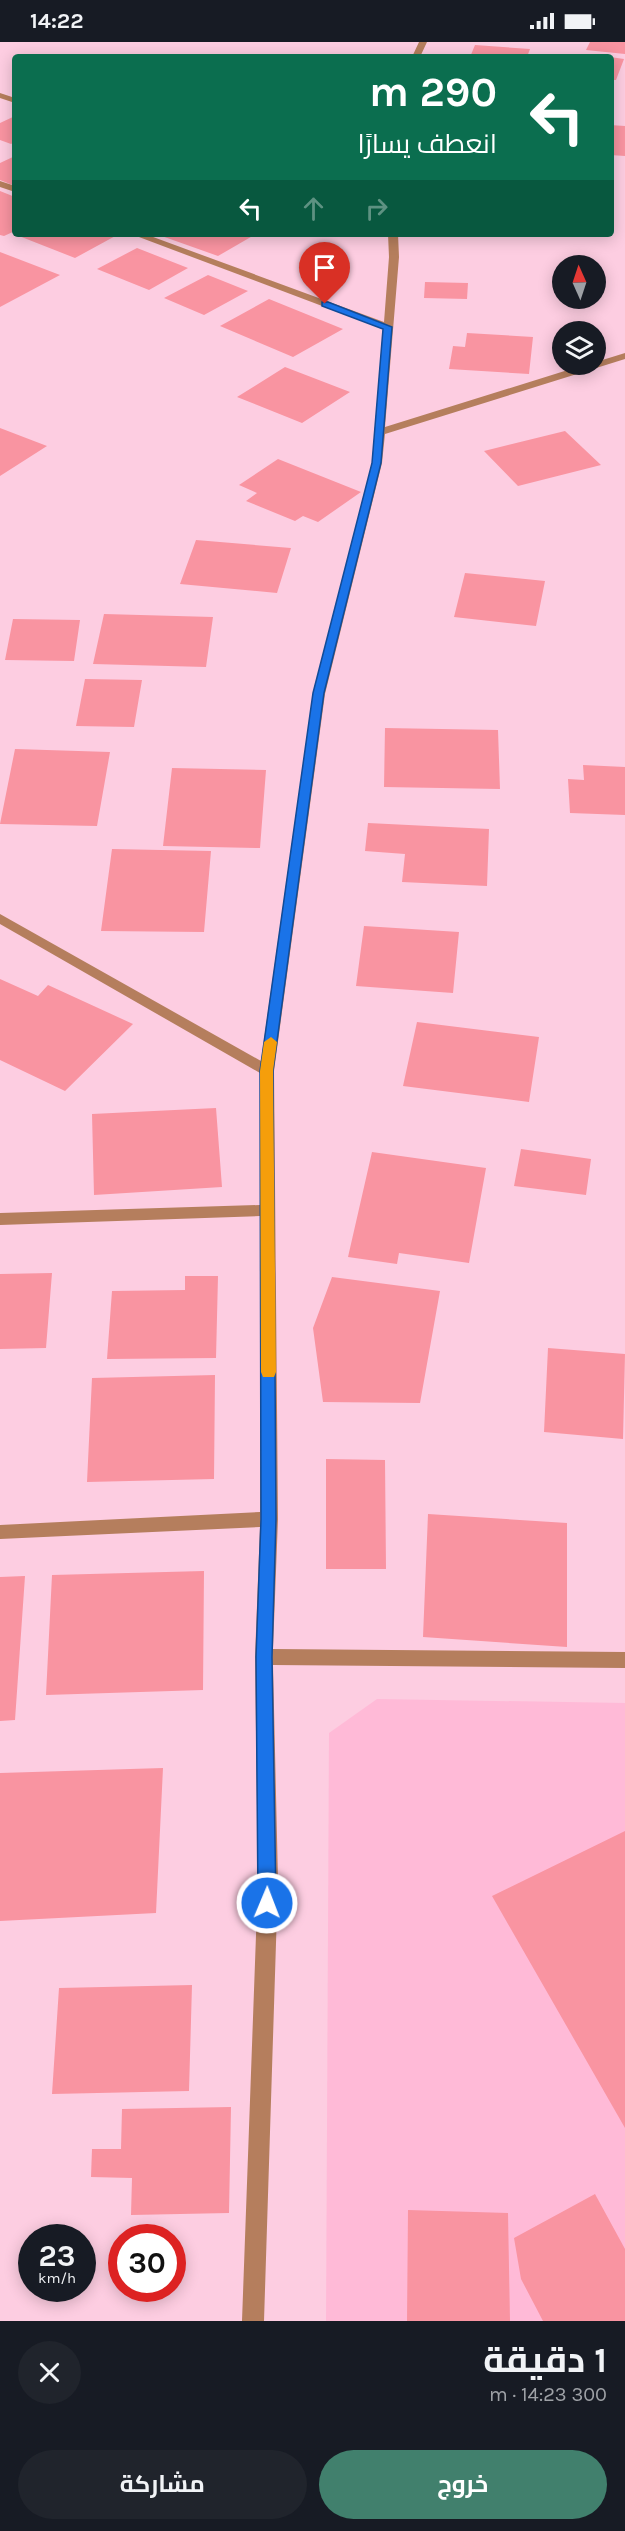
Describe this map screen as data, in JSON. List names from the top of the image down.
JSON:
{
  "north": "top",
  "page": {
    "status": "14:22",
    "turn": ["290 m", "انعطف يسارًا"],
    "speed": "23 km/h",
    "limit": "30",
    "heading": ["1 دقيقة", "300 m · 14:23"],
    "buttons": ["خروج", "مشاركة"]
  }
}
